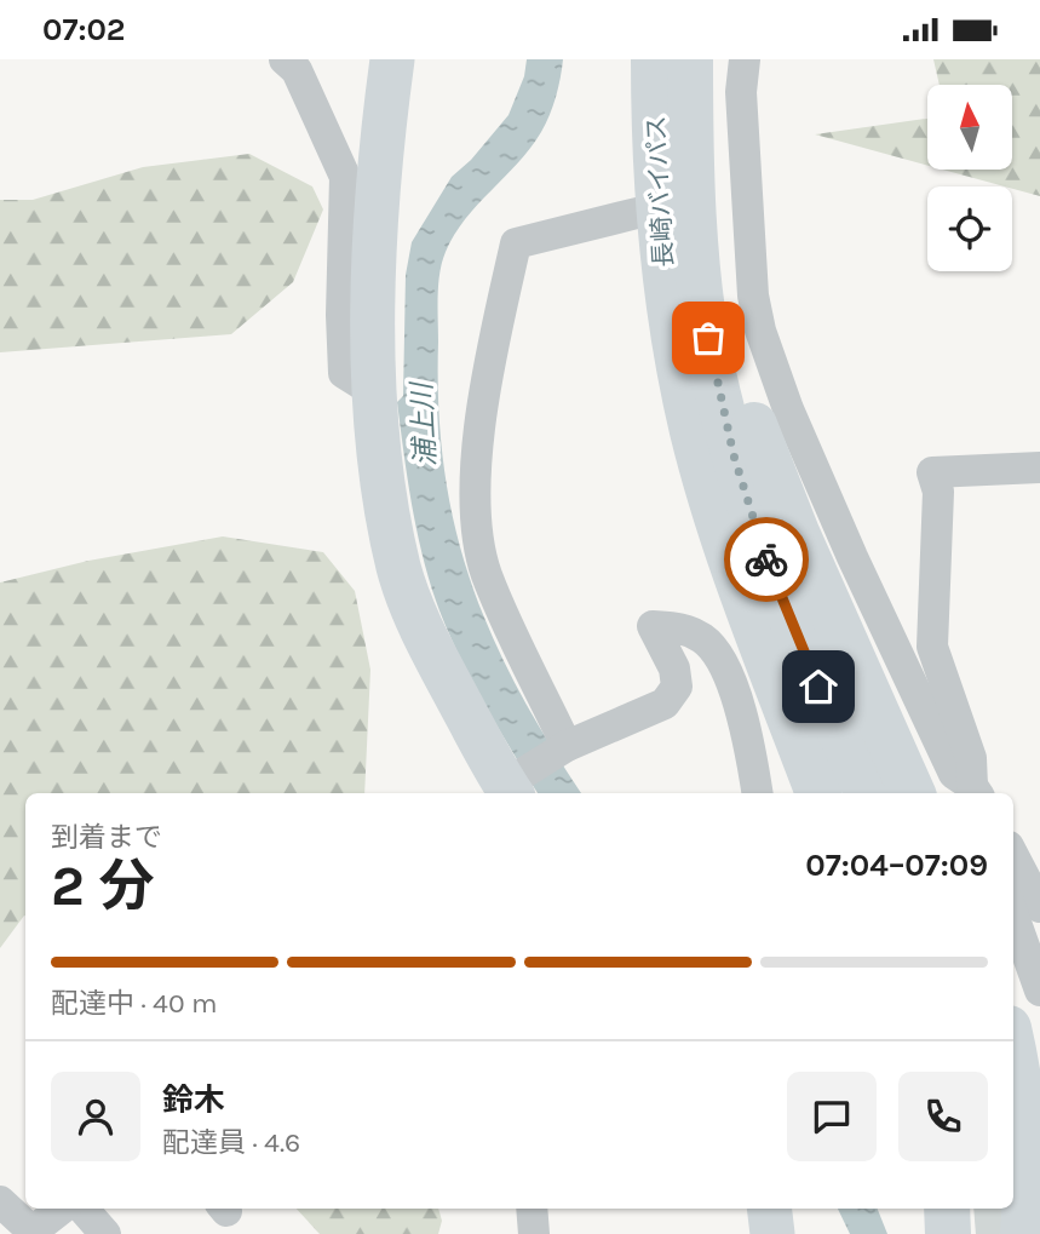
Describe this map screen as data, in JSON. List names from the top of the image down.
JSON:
{
  "streets": {
    "highway": ["長崎バイパス"]
  },
  "water": ["浦上川"],
  "north": "top",
  "page": {
    "status": "07:02",
    "heading": ["2 分", "到着まで", "07:04–07:09"],
    "panel": ["鈴木", "配達員 · 4.6"],
    "bar": "配達中 · 40 m"
  }
}
